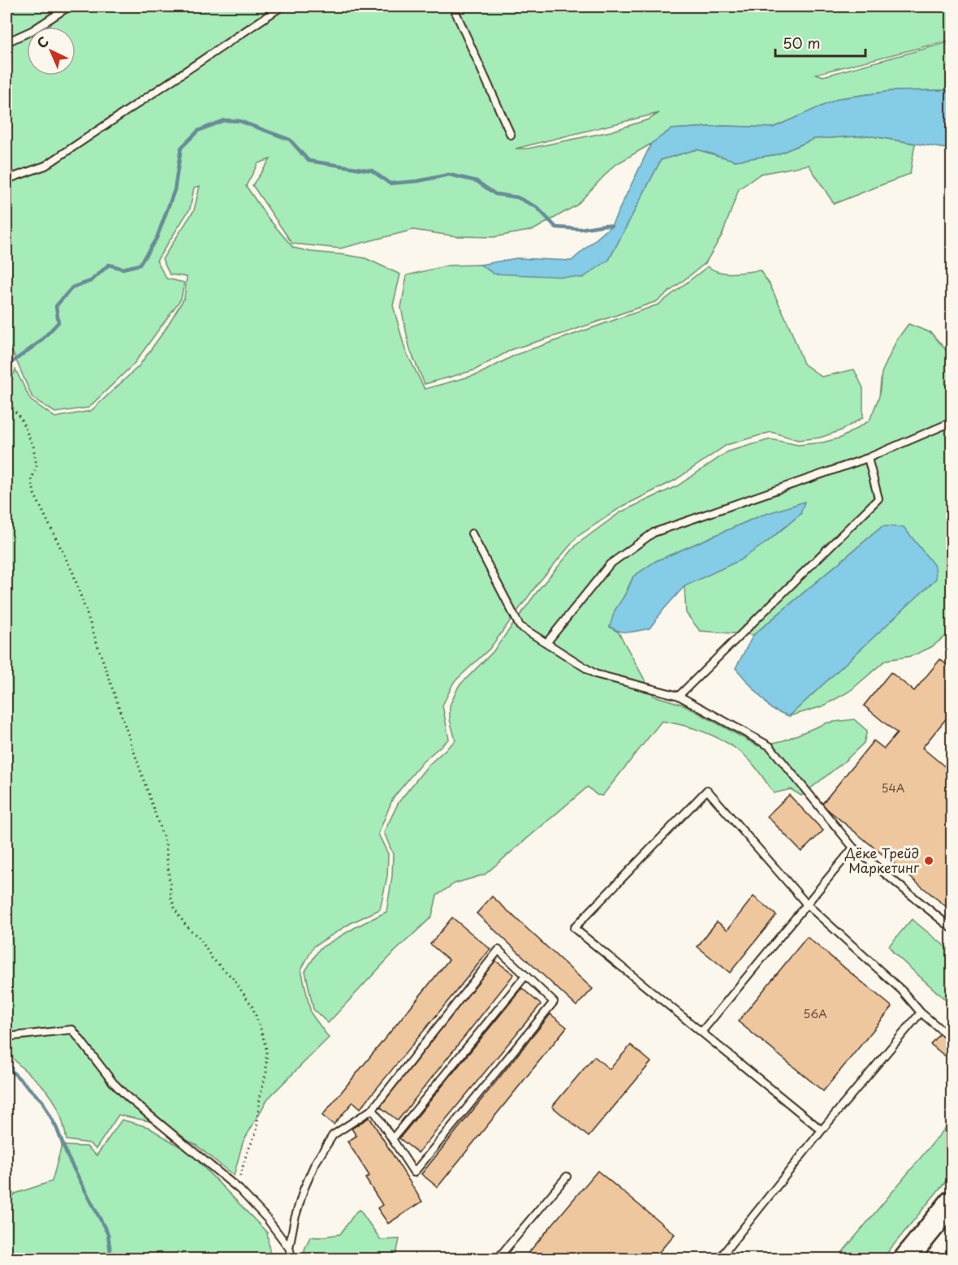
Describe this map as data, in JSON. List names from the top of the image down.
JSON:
{
  "places": ["Дёке Трейд Маркетинг"],
  "house_numbers": ["54А", "56А"],
  "scale_bar": "50 m",
  "north": "top left"
}
